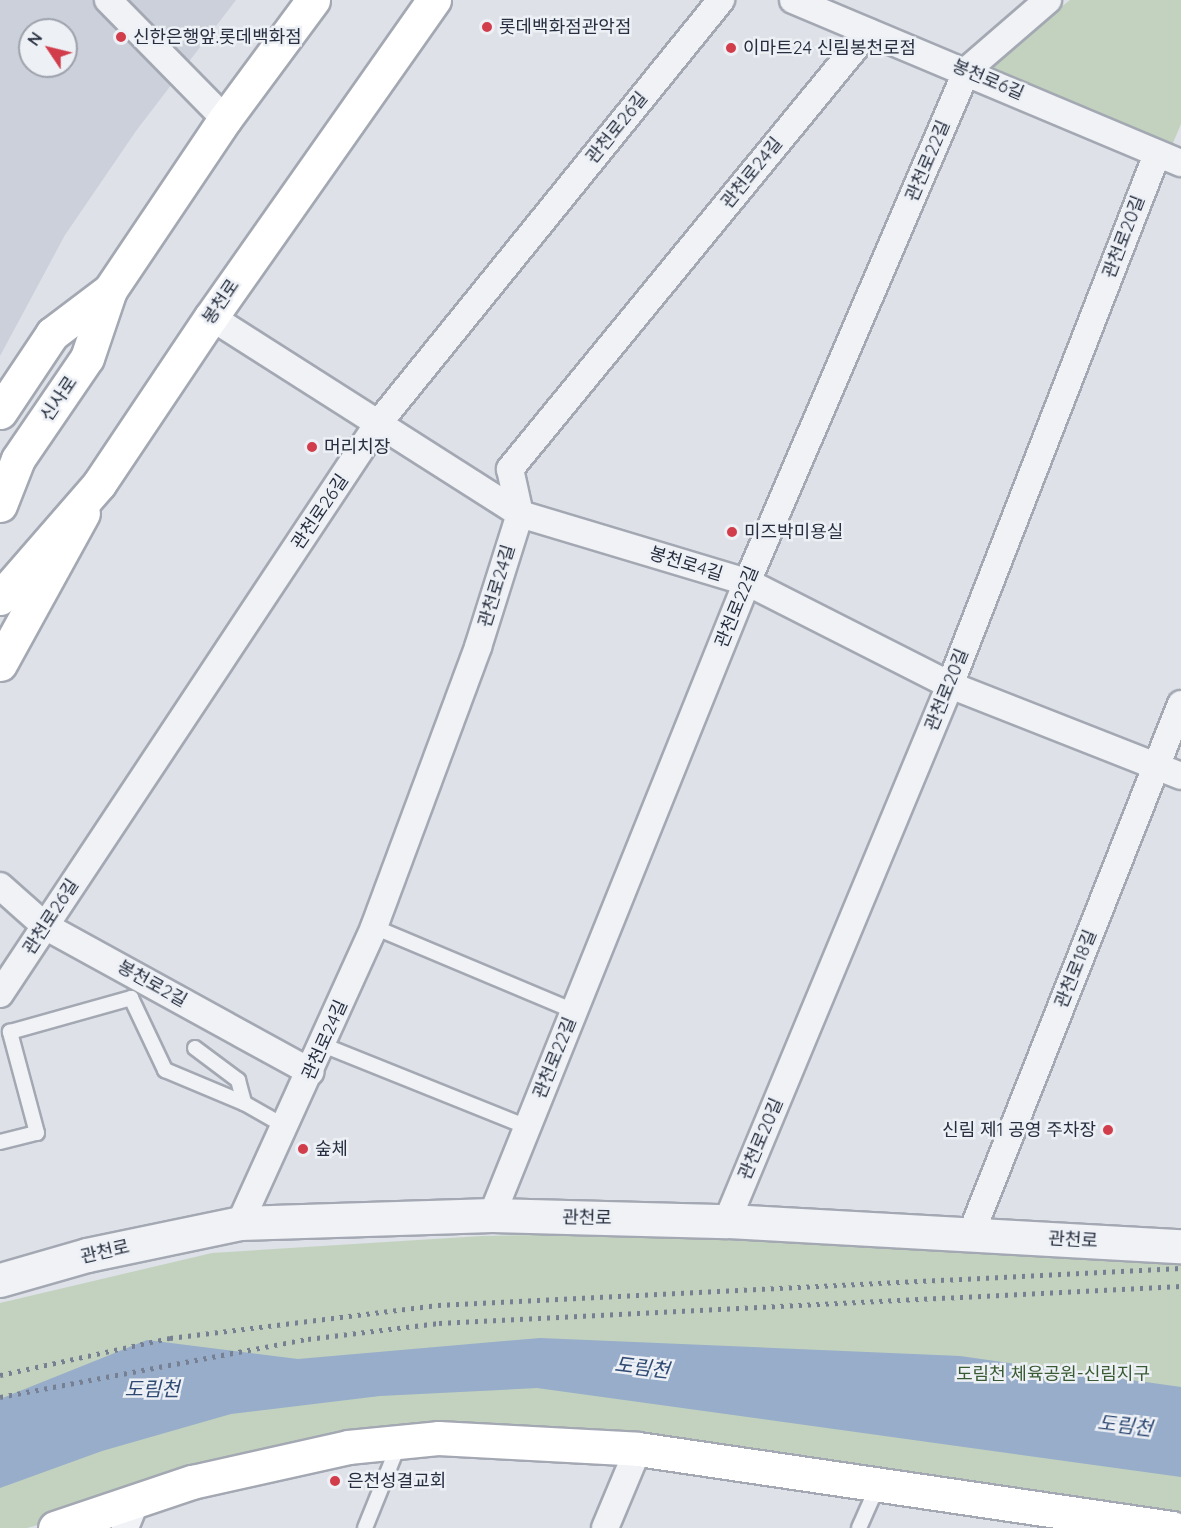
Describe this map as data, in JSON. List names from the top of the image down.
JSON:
{
  "streets": {
    "main road": ["봉천로", "신사로"],
    "street": [
      "봉천로6길",
      "관천로26길",
      "관천로22길",
      "관천로24길",
      "관천로20길",
      "봉천로4길",
      "관천로18길",
      "봉천로2길",
      "관천로"
    ]
  },
  "crossings": [
    ["봉천로6길", "관천로22길"],
    ["봉천로6길", "관천로24길"],
    ["봉천로6길", "관천로20길"],
    ["관천로26길", "봉천로4길"],
    ["관천로26길", "봉천로2길"],
    ["관천로22길", "봉천로4길"],
    ["관천로22길", "관천로"],
    ["관천로24길", "봉천로4길"],
    ["관천로24길", "봉천로2길"],
    ["관천로24길", "관천로"],
    ["관천로20길", "봉천로4길"],
    ["관천로20길", "관천로"],
    ["봉천로", "봉천로4길"],
    ["봉천로4길", "관천로18길"],
    ["관천로18길", "관천로"]
  ],
  "water": ["도림천"],
  "parks": ["도림천 체육공원-신림지구"],
  "places": [
    "롯데백화점관악점",
    "신한은행앞.롯데백화점",
    "이마트24 신림봉천로점",
    "머리치장",
    "미즈박미용실",
    "신림 제1 공영 주차장",
    "숲체",
    "은천성결교회"
  ],
  "north": "top left"
}
